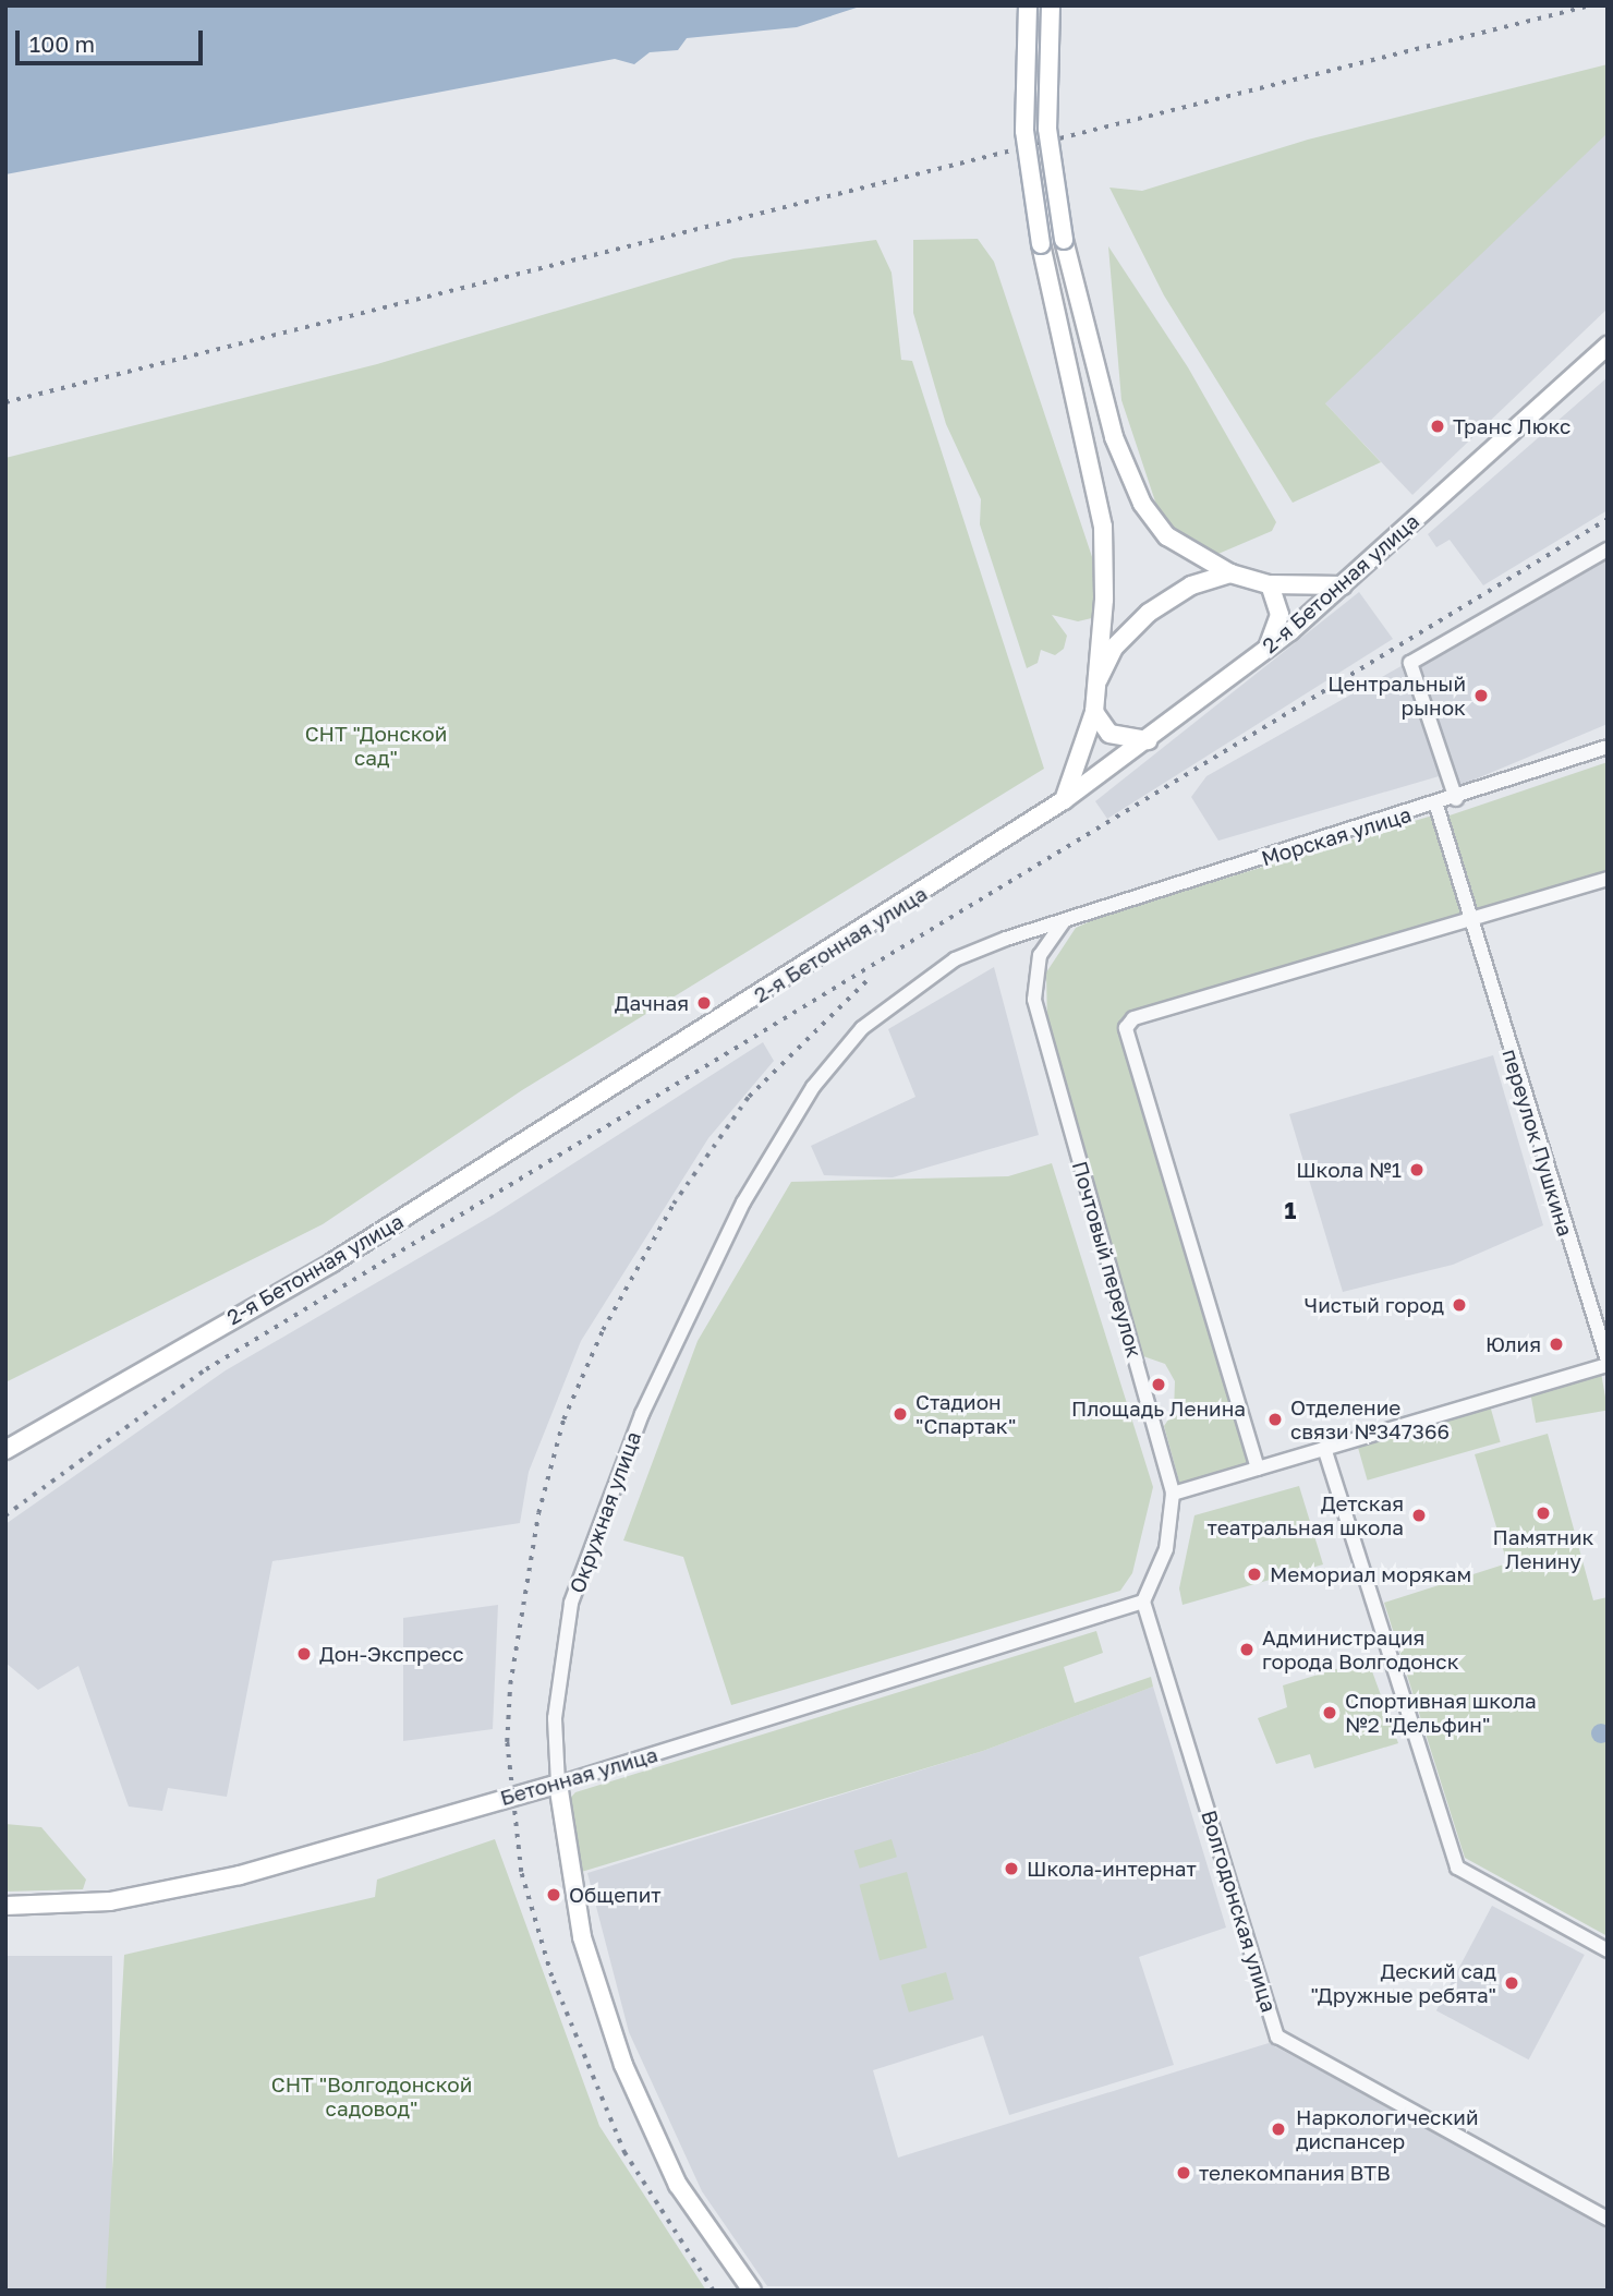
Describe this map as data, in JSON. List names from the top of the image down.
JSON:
{
  "streets": {
    "main road": ["2-я Бетонная улица", "Окружная улица", "Бетонная улица"],
    "street": [
      "Морская улица",
      "переулок Пушкина",
      "Почтовый переулок",
      "Волгодонская улица"
    ]
  },
  "crossings": [
    ["Морская улица", "переулок Пушкина"],
    ["Морская улица", "Почтовый переулок"],
    ["Морская улица", "Окружная улица"],
    ["Почтовый переулок", "Окружная улица"],
    ["Почтовый переулок", "Бетонная улица"],
    ["Почтовый переулок", "Волгодонская улица"],
    ["Окружная улица", "Бетонная улица"],
    ["Бетонная улица", "Волгодонская улица"]
  ],
  "districts": ["1"],
  "parks": ["СНТ \"Донской сад\"", "СНТ \"Волгодонской садовод\""],
  "places": [
    "Транс Люкс",
    "Центральный рынок",
    "Дачная",
    "Школа №1",
    "Чистый город",
    "Юлия",
    "Площадь Ленина",
    "Стадион \"Спартак\"",
    "Отделение связи №347366",
    "Памятник Ленину",
    "Детская театральная школа",
    "Мемориал морякам",
    "Администрация города Волгодонск",
    "Дон-Экспресс",
    "Спортивная школа №2 \"Дельфин\"",
    "Школа-интернат",
    "Общепит",
    "Деский сад \"Дружные ребята\"",
    "Наркологический диспансер",
    "телекомпания ВТВ"
  ],
  "scale_bar": "100 m"
}
